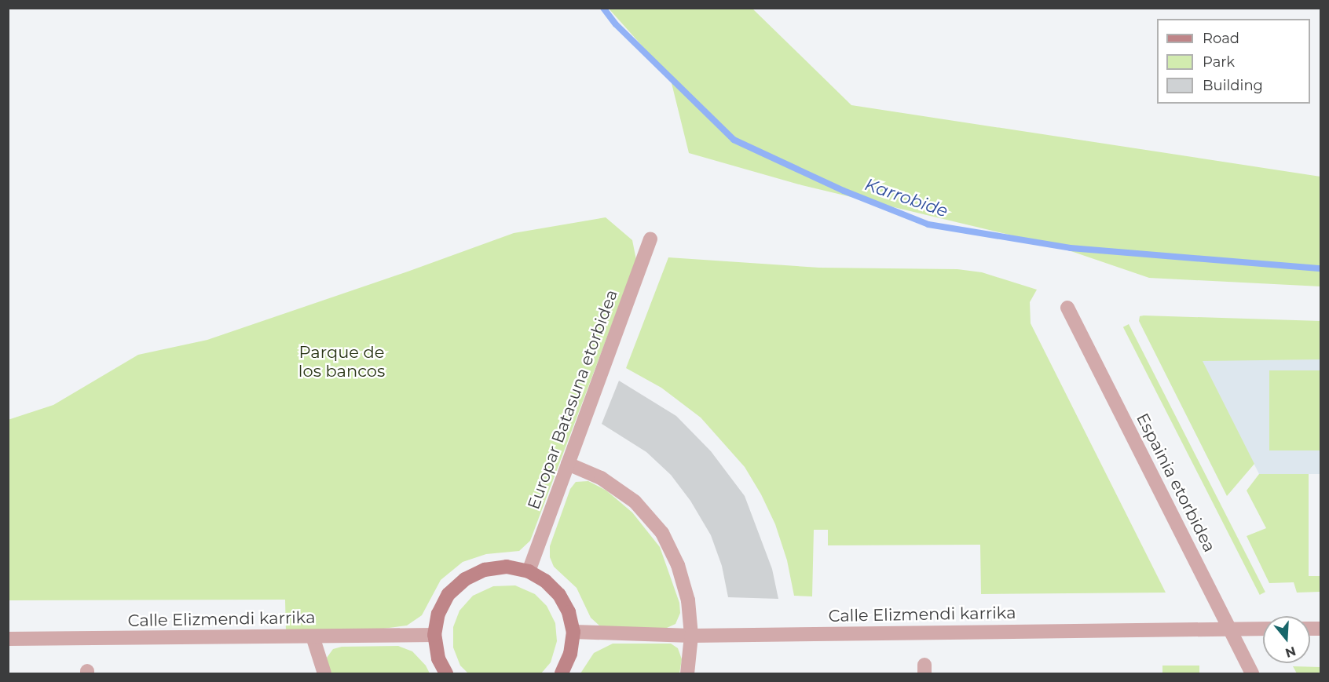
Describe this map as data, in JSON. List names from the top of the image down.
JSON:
{
  "streets": {
    "street": ["Europar Batasuna etorbidea", "Espainia etorbidea", "Calle Elizmendi karrika"]
  },
  "crossings": [
    ["Espainia etorbidea", "Calle Elizmendi karrika"]
  ],
  "water": ["Karrobide"],
  "parks": ["Parque de los bancos"],
  "legend": ["Road", "Park", "Building"],
  "north": "bottom"
}
